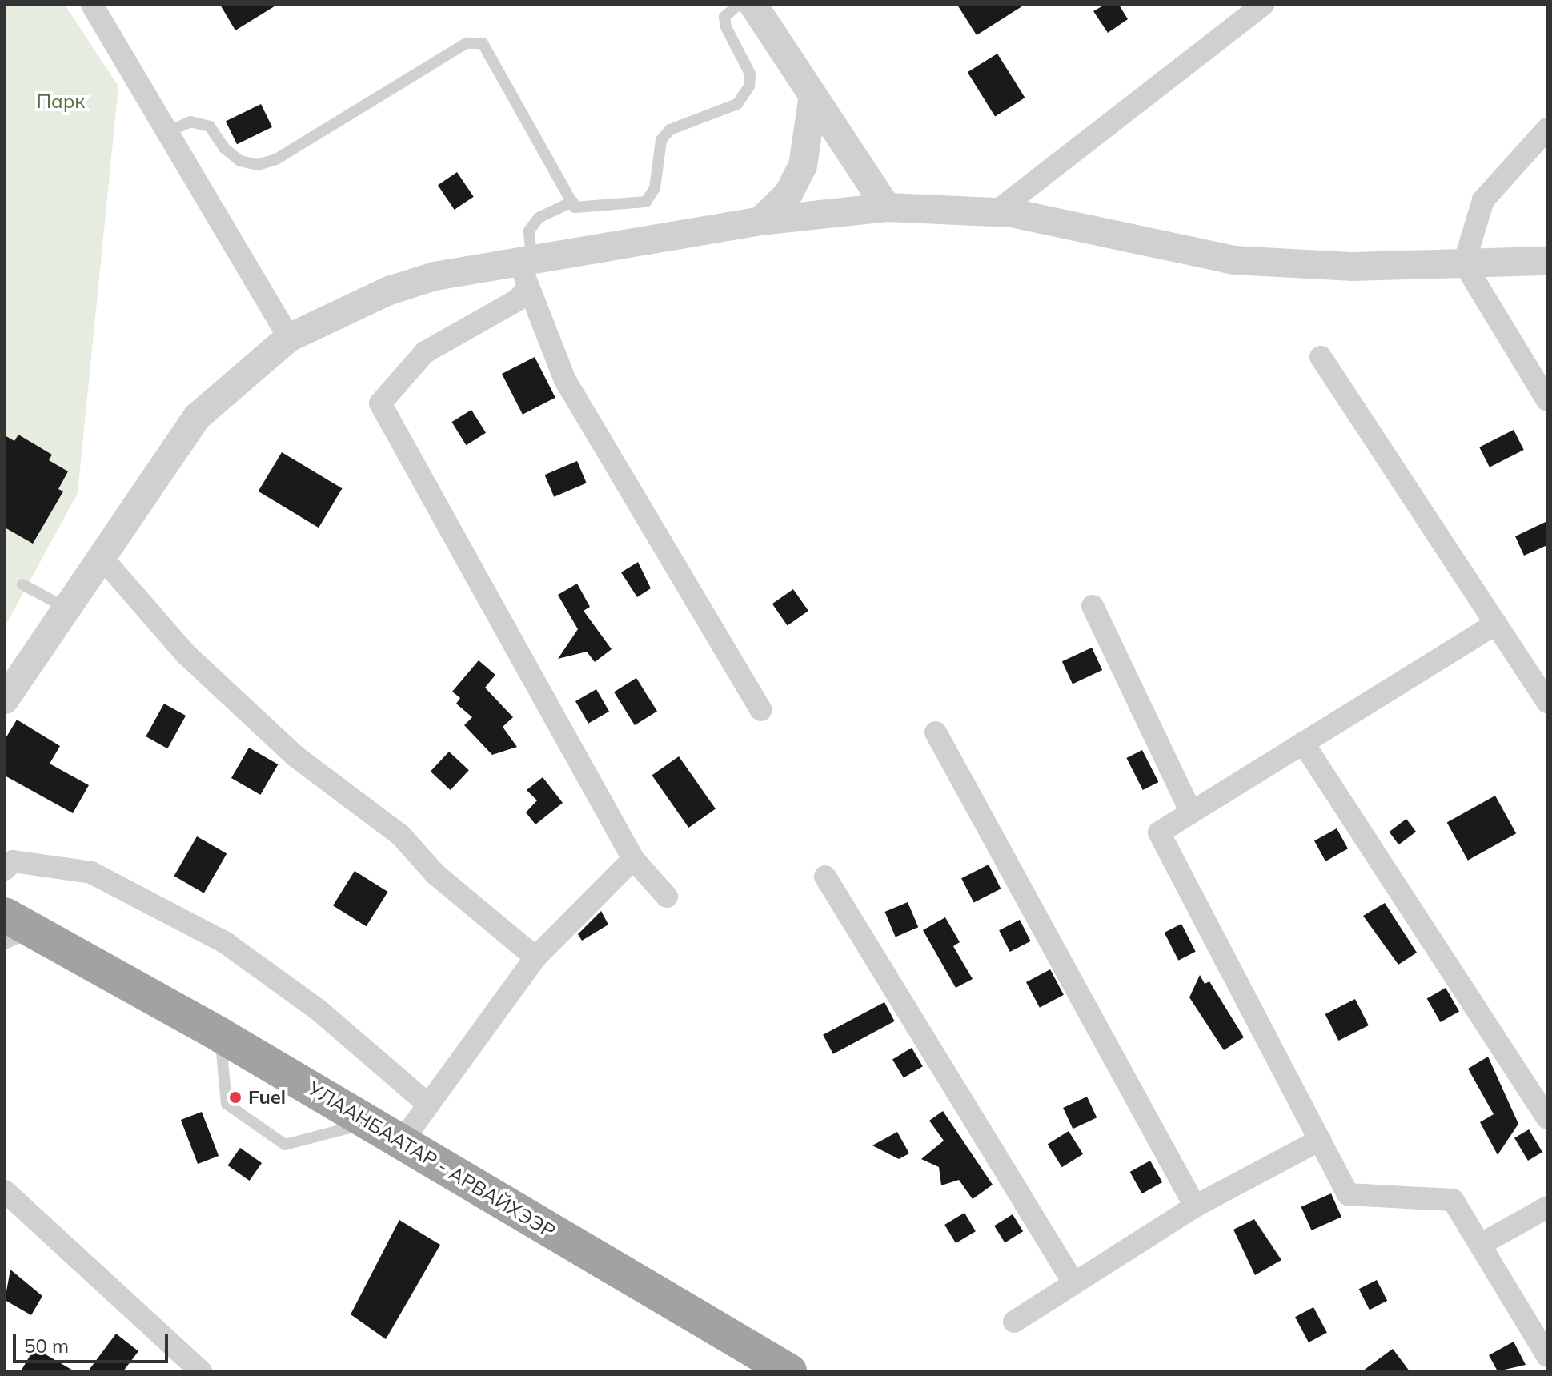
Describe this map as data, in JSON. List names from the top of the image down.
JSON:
{
  "streets": {
    "highway": ["УЛААНБААТАР - АРВАЙХЭЭР"]
  },
  "parks": ["Парк"],
  "places": ["Fuel"],
  "scale_bar": "50 m"
}
